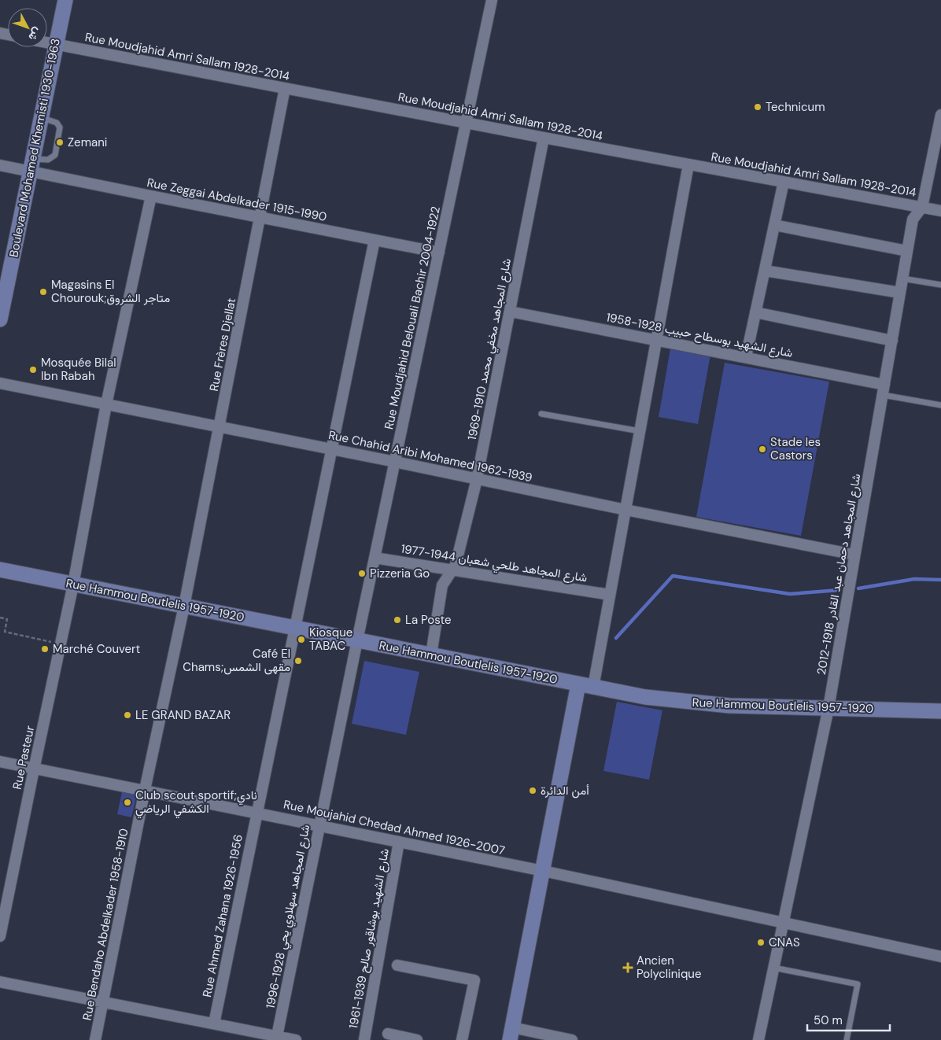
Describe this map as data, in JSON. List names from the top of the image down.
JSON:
{
  "streets": {
    "main road": ["Boulevard Mohamed Khemisti 1930-1963", "Rue Hammou Boutlelis 1957-1920"],
    "street": [
      "Rue Moudjahid Amri Sallam 1928-2014",
      "Rue Zeggai Abdelkader 1915-1990",
      "Rue Moudjahid Belouali Bachir 2004-1922",
      "شارع الشهيد بوسطاح حبيب 1928-1958",
      "Rue Frères Djellat",
      "شارع المجاهد مخفي محمد 1910-1969",
      "Rue Chahid Aribi Mohamed 1962-1939",
      "شارع المجاهد طلحي شعبان 1944-1977",
      "شارع المجاهد دحمان عبد القادر 1918-2012",
      "Rue Pasteur",
      "Rue Moujahid Chedad Ahmed 1926-2007",
      "Rue Ahmed Zahana 1926-1956",
      "شارع المجاهد سهلاوي يحي 1928-1996",
      "Rue Bendaho Abdelkader 1958-1910",
      "شارع الشهيد بوشاقور صالح 1939-1961"
    ]
  },
  "crossings": [
    ["Rue Moudjahid Amri Sallam 1928-2014", "Boulevard Mohamed Khemisti 1930-1963"],
    ["Rue Moudjahid Amri Sallam 1928-2014", "Rue Moudjahid Belouali Bachir 2004-1922"],
    ["Rue Moudjahid Amri Sallam 1928-2014", "Rue Frères Djellat"],
    ["Rue Moudjahid Amri Sallam 1928-2014", "شارع المجاهد مخفي محمد 1910-1969"],
    ["Rue Moudjahid Amri Sallam 1928-2014", "شارع المجاهد دحمان عبد القادر 1918-2012"],
    ["Boulevard Mohamed Khemisti 1930-1963", "Rue Zeggai Abdelkader 1915-1990"],
    ["Rue Zeggai Abdelkader 1915-1990", "Rue Moudjahid Belouali Bachir 2004-1922"],
    ["Rue Zeggai Abdelkader 1915-1990", "Rue Frères Djellat"],
    ["Rue Zeggai Abdelkader 1915-1990", "Rue Pasteur"],
    ["Rue Zeggai Abdelkader 1915-1990", "Rue Ahmed Zahana 1926-1956"],
    ["Rue Moudjahid Belouali Bachir 2004-1922", "Rue Chahid Aribi Mohamed 1962-1939"],
    ["Rue Moudjahid Belouali Bachir 2004-1922", "شارع المجاهد طلحي شعبان 1944-1977"],
    ["Rue Moudjahid Belouali Bachir 2004-1922", "Rue Hammou Boutlelis 1957-1920"],
    ["Rue Moudjahid Belouali Bachir 2004-1922", "شارع المجاهد سهلاوي يحي 1928-1996"],
    ["شارع الشهيد بوسطاح حبيب 1928-1958", "شارع المجاهد مخفي محمد 1910-1969"],
    ["شارع الشهيد بوسطاح حبيب 1928-1958", "شارع المجاهد دحمان عبد القادر 1918-2012"],
    ["Rue Frères Djellat", "Rue Chahid Aribi Mohamed 1962-1939"],
    ["Rue Frères Djellat", "Rue Hammou Boutlelis 1957-1920"],
    ["Rue Frères Djellat", "Rue Bendaho Abdelkader 1958-1910"],
    ["شارع المجاهد مخفي محمد 1910-1969", "Rue Chahid Aribi Mohamed 1962-1939"],
    ["شارع المجاهد مخفي محمد 1910-1969", "شارع المجاهد طلحي شعبان 1944-1977"],
    ["شارع المجاهد مخفي محمد 1910-1969", "Rue Hammou Boutlelis 1957-1920"],
    ["Rue Chahid Aribi Mohamed 1962-1939", "شارع المجاهد دحمان عبد القادر 1918-2012"],
    ["Rue Chahid Aribi Mohamed 1962-1939", "Rue Pasteur"],
    ["Rue Chahid Aribi Mohamed 1962-1939", "Rue Ahmed Zahana 1926-1956"],
    ["شارع المجاهد دحمان عبد القادر 1918-2012", "Rue Hammou Boutlelis 1957-1920"],
    ["شارع المجاهد دحمان عبد القادر 1918-2012", "Rue Moujahid Chedad Ahmed 1926-2007"],
    ["Rue Hammou Boutlelis 1957-1920", "Rue Pasteur"],
    ["Rue Hammou Boutlelis 1957-1920", "Rue Ahmed Zahana 1926-1956"],
    ["Rue Hammou Boutlelis 1957-1920", "شارع المجاهد سهلاوي يحي 1928-1996"],
    ["Rue Hammou Boutlelis 1957-1920", "Rue Bendaho Abdelkader 1958-1910"],
    ["Rue Pasteur", "Rue Moujahid Chedad Ahmed 1926-2007"],
    ["Rue Moujahid Chedad Ahmed 1926-2007", "Rue Ahmed Zahana 1926-1956"],
    ["Rue Moujahid Chedad Ahmed 1926-2007", "شارع المجاهد سهلاوي يحي 1928-1996"],
    ["Rue Moujahid Chedad Ahmed 1926-2007", "Rue Bendaho Abdelkader 1958-1910"],
    ["Rue Moujahid Chedad Ahmed 1926-2007", "شارع الشهيد بوشاقور صالح 1939-1961"]
  ],
  "places": {
    "other": [
      "Technicum",
      "Zemani",
      "Magasins El Chourouk;متاجر الشروق",
      "Mosquée Bilal Ibn Rabah",
      "Stade les Castors",
      "Pizzeria Go",
      "La Poste",
      "Kiosque TABAC",
      "Marché Couvert",
      "Café El Chams;مقهى الشمس",
      "LE GRAND BAZAR",
      "أمن الدائرة",
      "Club scout sportif;نادي الكشفي الرياضي",
      "CNAS"
    ],
    "health": ["Ancien Polyclinique"]
  },
  "scale_bar": "50 m",
  "north": "bottom right"
}
